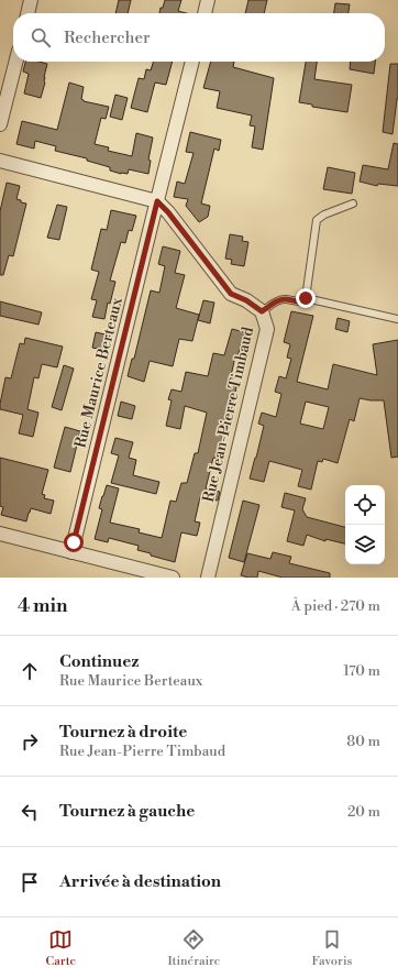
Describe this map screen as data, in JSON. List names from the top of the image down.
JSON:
{
  "streets": {
    "street": ["Rue Maurice Berteaux", "Rue Jean-Pierre Timbaud"]
  },
  "crossings": [
    ["Rue Maurice Berteaux", "Rue Jean-Pierre Timbaud"]
  ],
  "page": {
    "search": "Rechercher",
    "heading": ["4 min", "À pied · 270 m"],
    "list": [
      ["Continuez", "Rue Maurice Berteaux", "170 m"],
      ["Tournez à droite", "Rue Jean-Pierre Timbaud", "80 m"],
      ["Tournez à gauche", "20 m"],
      "Arrivée à destination"
    ],
    "nav": ["Carte", "Itinéraire", "Favoris"]
  }
}
